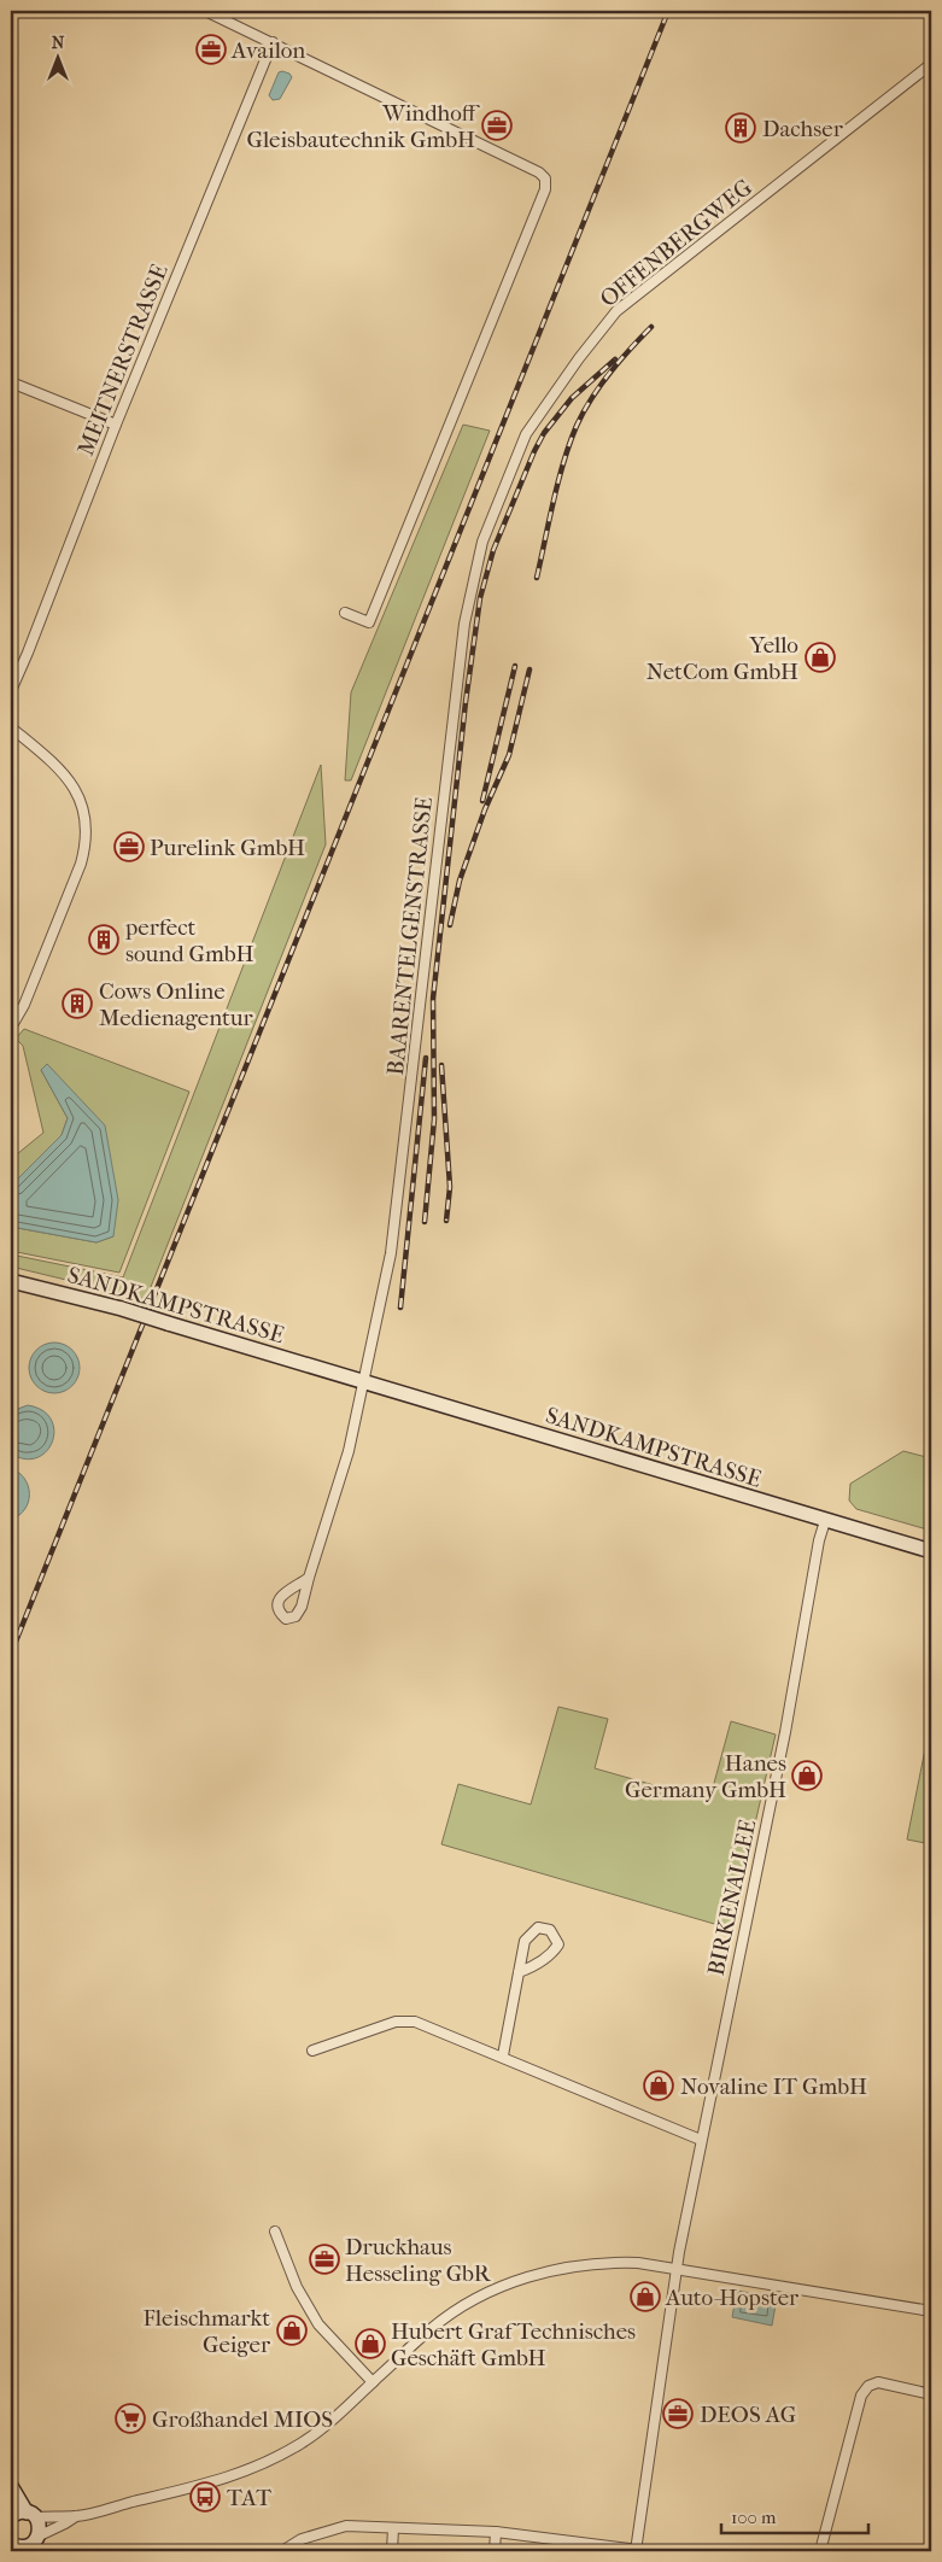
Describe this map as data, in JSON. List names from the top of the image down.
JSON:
{
  "streets": {
    "street": [
      "OFFENBERGWEG",
      "MEITNERSTRASSE",
      "BAARENTELGENSTRASSE",
      "SANDKAMPSTRASSE",
      "BIRKENALLEE"
    ]
  },
  "crossings": [
    ["OFFENBERGWEG", "BAARENTELGENSTRASSE"],
    ["BAARENTELGENSTRASSE", "SANDKAMPSTRASSE"],
    ["SANDKAMPSTRASSE", "BIRKENALLEE"]
  ],
  "places": {
    "office": [
      "Availon",
      "Windhoff Gleisbautechnik GmbH",
      "Purelink GmbH",
      "Druckhaus Hesseling GbR",
      "DEOS AG"
    ],
    "building": ["Dachser", "perfect sound GmbH", "Cows Online Medienagentur"],
    "shop": [
      "Yello NetCom GmbH",
      "Hanes Germany GmbH",
      "Novaline IT GmbH",
      "Auto-Hopster",
      "Fleischmarkt Geiger",
      "Hubert Graf Technisches Geschäft GmbH"
    ],
    "supermarket": ["Großhandel MIOS"],
    "bus stop": ["TAT"]
  },
  "scale_bar": "100 m",
  "north": "top"
}
